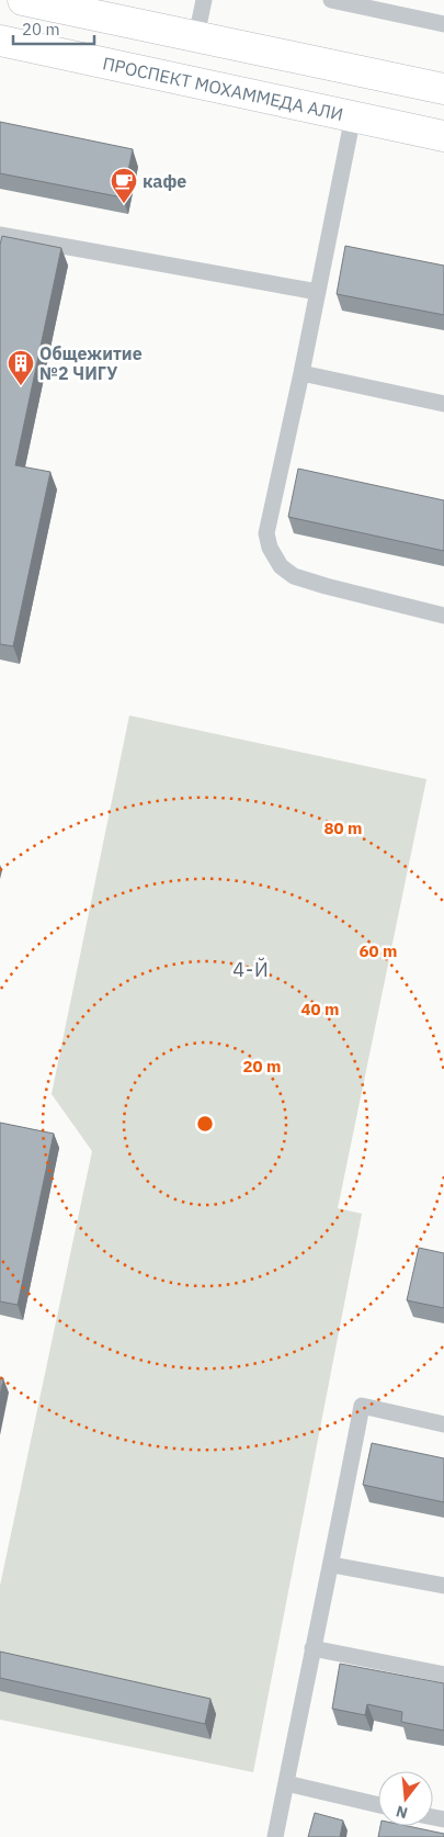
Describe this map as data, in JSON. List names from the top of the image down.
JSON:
{
  "streets": {
    "main road": ["ПРОСПЕКТ МОХАММЕДА АЛИ"]
  },
  "districts": ["4-Й"],
  "places": {
    "cafe": ["кафе"],
    "building": ["Общежитие №2 ЧИГУ"]
  },
  "scale_bar": "20 m",
  "north": "bottom",
  "rings": [
    "80 m",
    "60 m",
    "40 m",
    "20 m"
  ]
}
